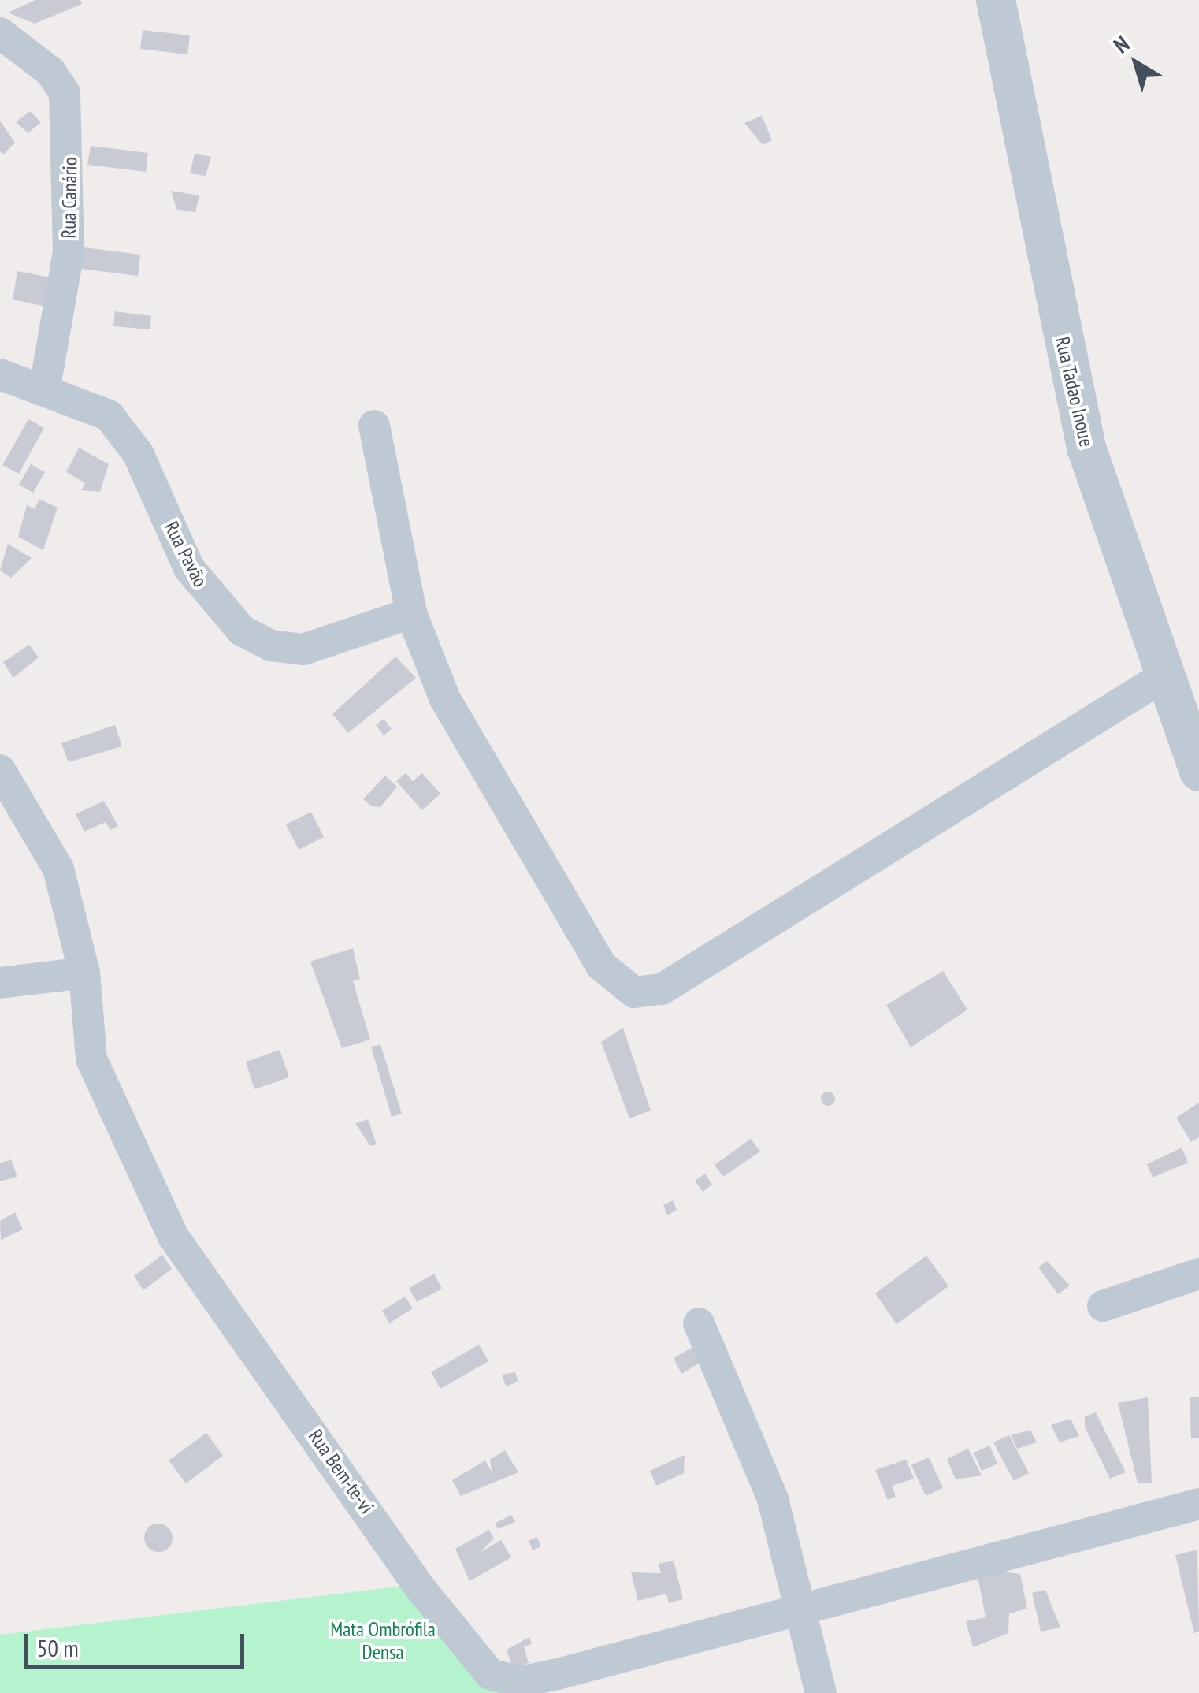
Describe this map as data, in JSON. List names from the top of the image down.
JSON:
{
  "streets": {
    "street": [
      "Rua Canário",
      "Rua Tadao Inoue",
      "Rua Pavão",
      "Rua Bem-te-vi"
    ]
  },
  "crossings": [
    ["Rua Canário", "Rua Pavão"]
  ],
  "parks": ["Mata Ombrófila Densa"],
  "scale_bar": "50 m",
  "north": "top left"
}
